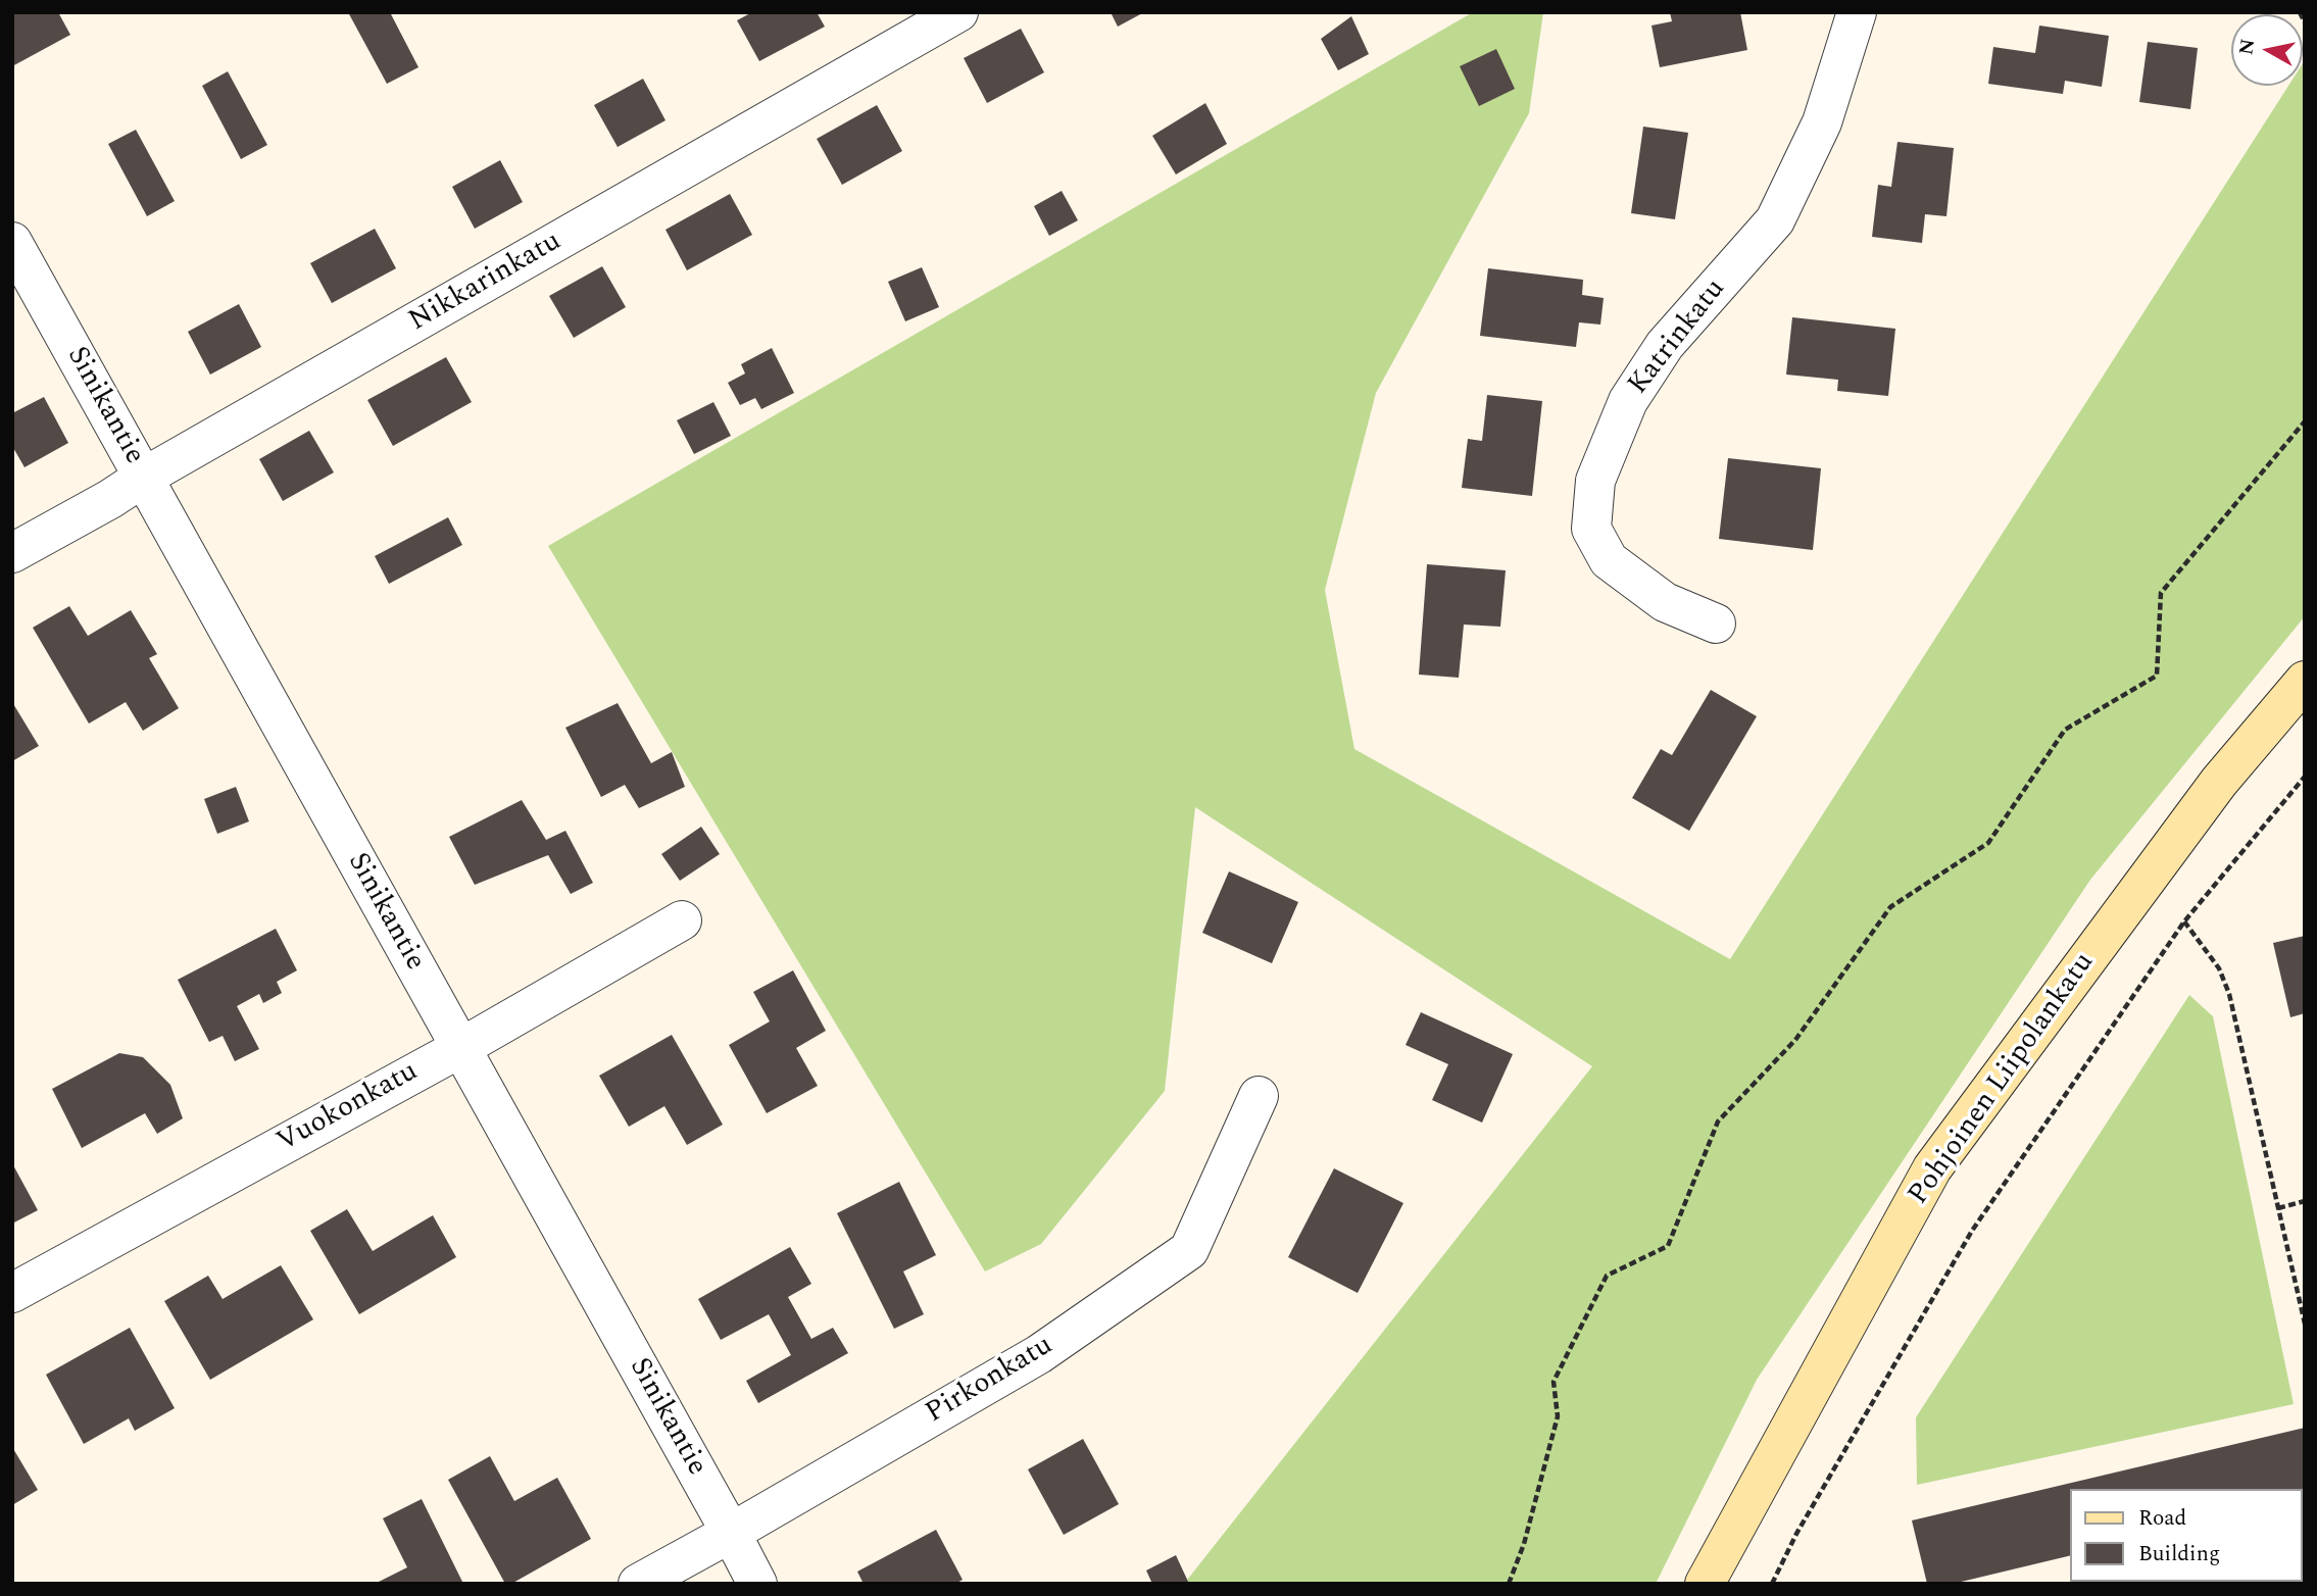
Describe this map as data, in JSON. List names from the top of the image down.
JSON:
{
  "streets": {
    "street": [
      "Nikkarinkatu",
      "Katrinkatu",
      "Sinikantie",
      "Pohjoinen Liipolankatu",
      "Vuokonkatu",
      "Pirkonkatu"
    ]
  },
  "crossings": [
    ["Nikkarinkatu", "Sinikantie"],
    ["Sinikantie", "Vuokonkatu"],
    ["Sinikantie", "Pirkonkatu"]
  ],
  "legend": ["Road", "Building"],
  "north": "left"
}
